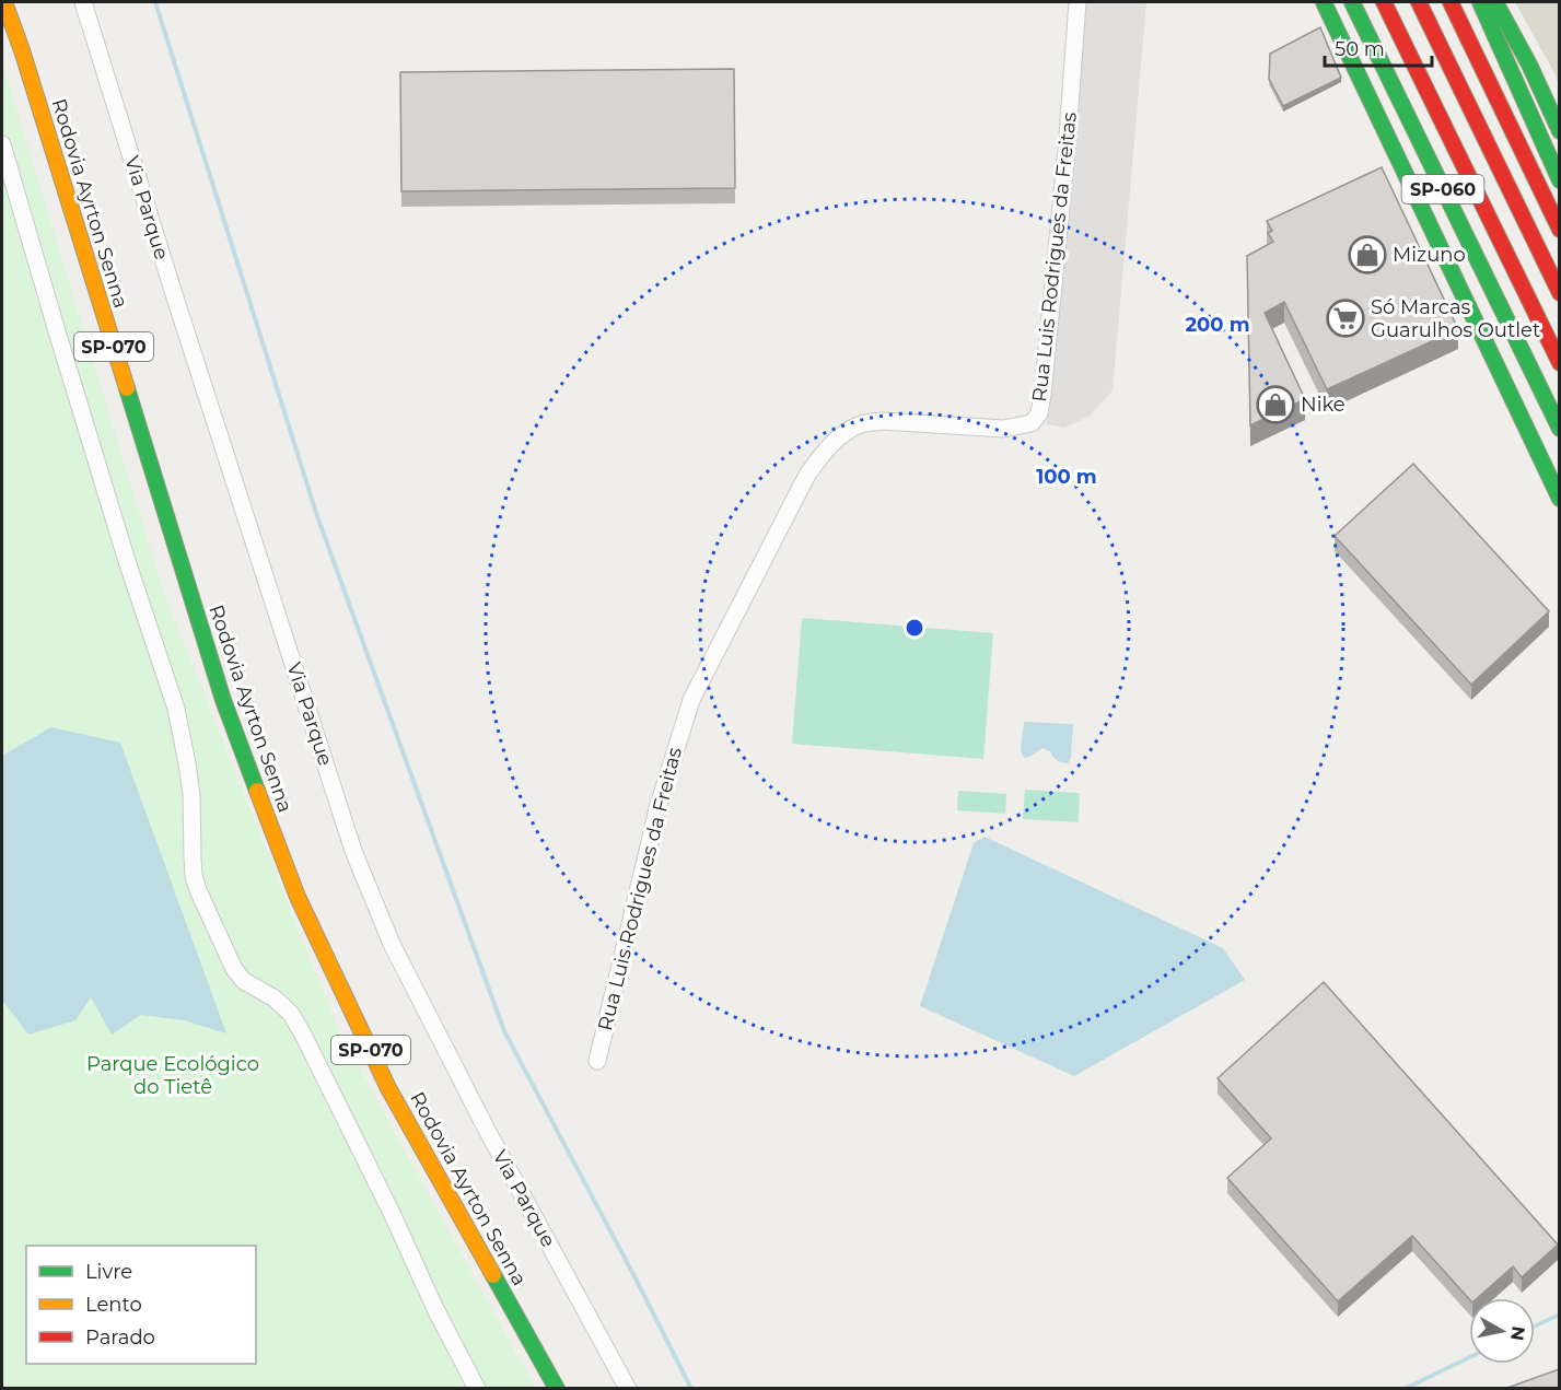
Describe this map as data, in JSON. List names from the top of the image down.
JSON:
{
  "streets": {
    "main road": ["SP-060", "Rodovia Ayrton Senna", "SP-070"],
    "street": ["Via Parque", "Rua Luis Rodrigues da Freitas"]
  },
  "parks": ["Parque Ecológico do Tietê"],
  "places": {
    "shop": ["Mizuno", "Nike"],
    "supermarket": ["Só Marcas Guarulhos Outlet"]
  },
  "legend": ["Livre", "Lento", "Parado"],
  "scale_bar": "50 m",
  "north": "right",
  "rings": ["200 m", "100 m"]
}
